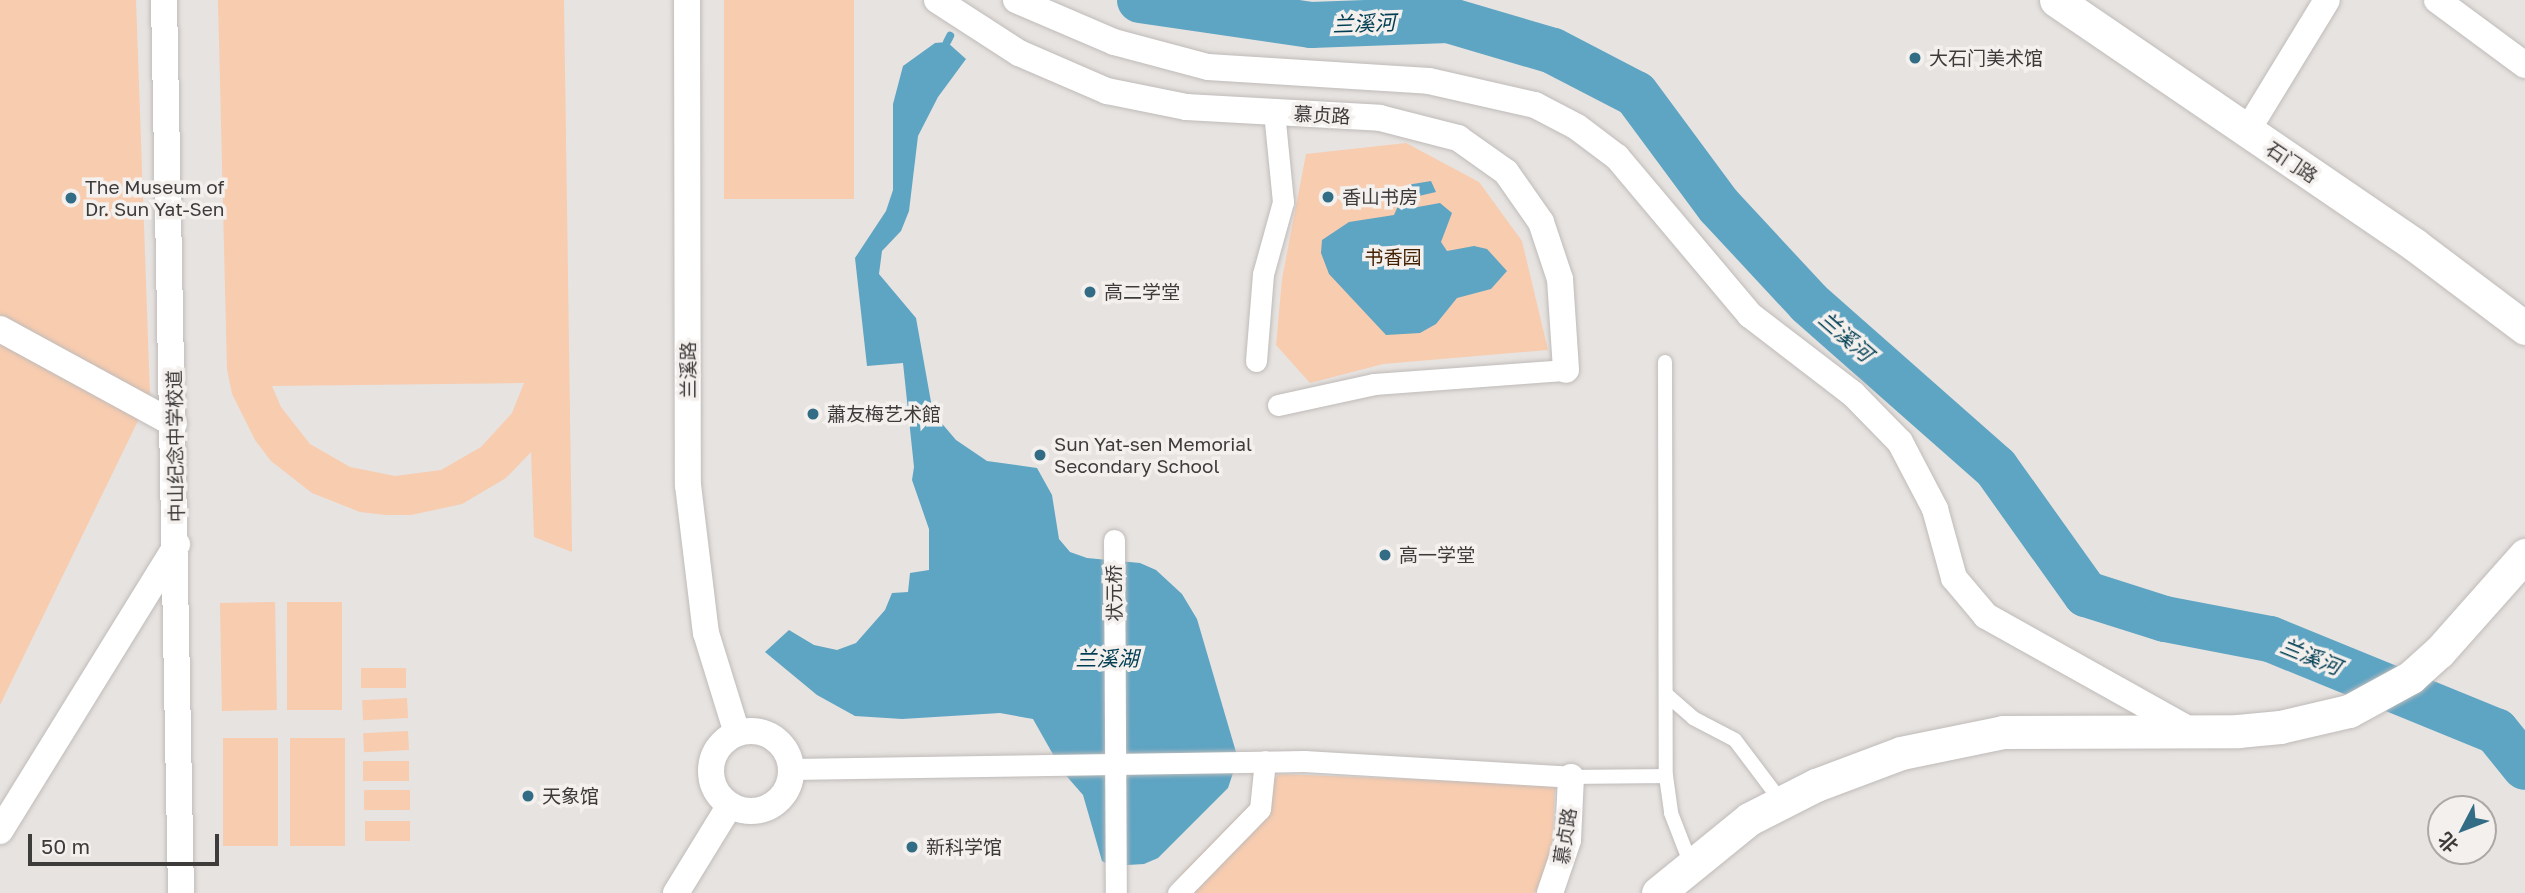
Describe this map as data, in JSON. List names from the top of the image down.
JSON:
{
  "streets": {
    "street": [
      "慕贞路",
      "石门路",
      "兰溪路",
      "中山纪念中学校道",
      "状元桥"
    ]
  },
  "water": ["兰溪河", "兰溪湖"],
  "parks": ["书香园"],
  "places": [
    "大石门美术馆",
    "香山书房",
    "The Museum of Dr. Sun Yat-Sen",
    "高二学堂",
    "蕭友梅艺术館",
    "Sun Yat-sen Memorial Secondary School",
    "高一学堂",
    "天象馆",
    "新科学馆"
  ],
  "scale_bar": "50 m",
  "north": "bottom left"
}
